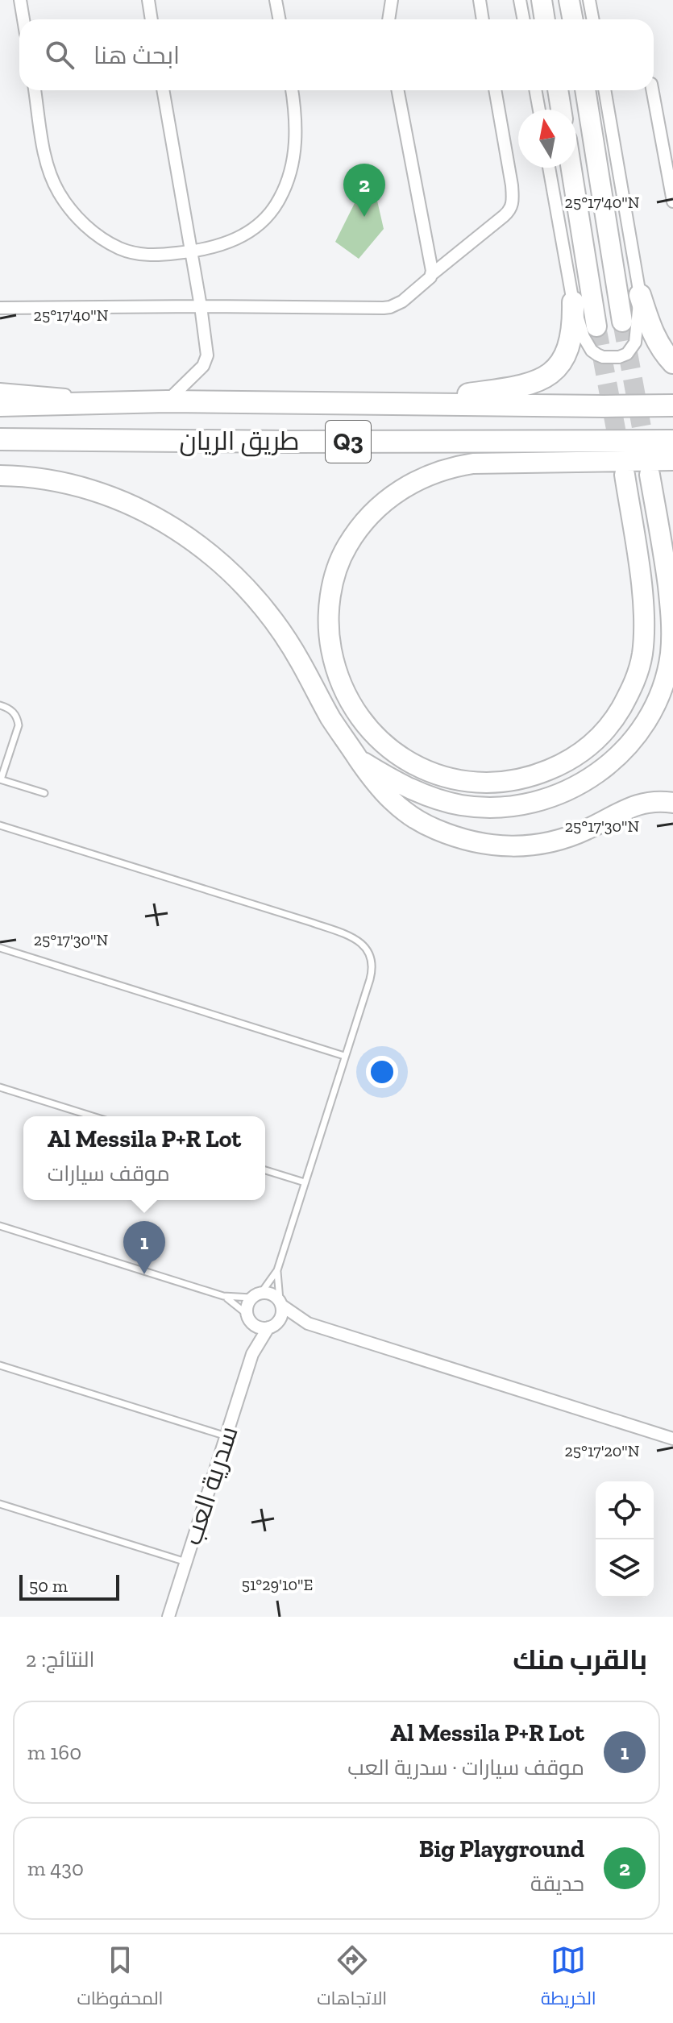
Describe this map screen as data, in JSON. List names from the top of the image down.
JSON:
{
  "streets": {
    "highway": ["طريق الريان", "Q3"],
    "street": ["سدرية العب"]
  },
  "scale_bar": "50 m",
  "north": "top",
  "page": {
    "search": "ابحث هنا",
    "pins": ["2", "1"],
    "popup": ["Al Messila P+R Lot", "موقف سيارات"],
    "scale": "50 m",
    "heading": ["بالقرب منك", "النتائج: 2"],
    "list": [
      {
        "mark": "1",
        "name": "Al Messila P+R Lot",
        "note": "موقف سيارات · سدرية العب",
        "value": "160 m"
      },
      {
        "mark": "2",
        "name": "Big Playground",
        "note": "حديقة",
        "value": "430 m"
      }
    ],
    "nav": ["الخريطة", "الاتجاهات", "المحفوظات"]
  },
  "coordinates": [
    "25°17'40\"N",
    "25°17'30\"N",
    "25°17'20\"N",
    "51°29'10\"E"
  ]
}
